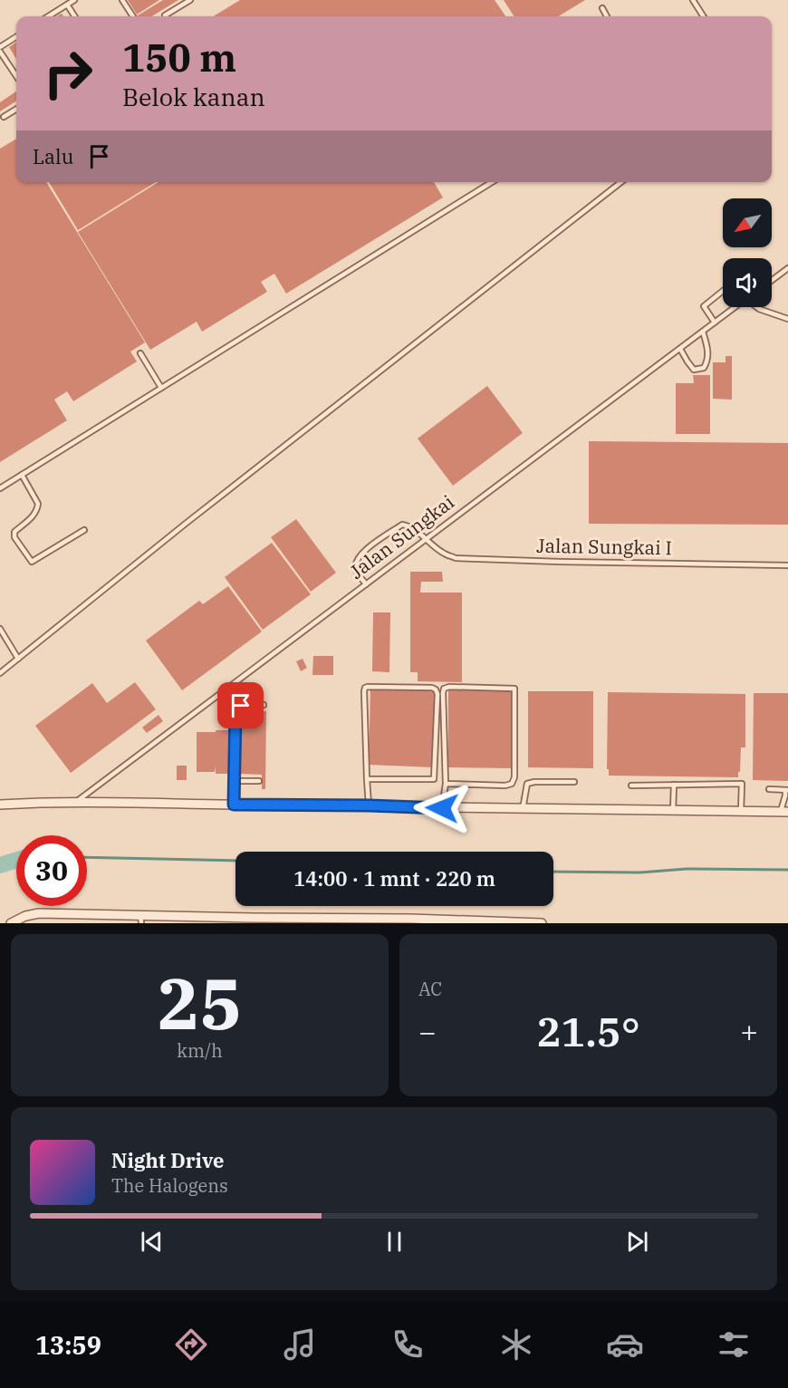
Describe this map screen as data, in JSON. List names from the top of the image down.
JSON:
{
  "streets": {
    "lane": ["Jalan Sungkai", "Jalan Sungkai I"]
  },
  "crossings": [
    ["Jalan Sungkai", "Jalan Sungkai I"]
  ],
  "north": "bottom left",
  "page": {
    "turn": ["150 m", "Belok kanan"],
    "then": "Lalu",
    "limit": "30",
    "trip": "14:00 · 1 mnt · 220 m",
    "tile": [
      ["25", "km/h"],
      "AC"
    ],
    "heat": ["−", "21.5°", "+"],
    "song": ["Night Drive", "The Halogens"],
    "tabs": "13:59"
  }
}
